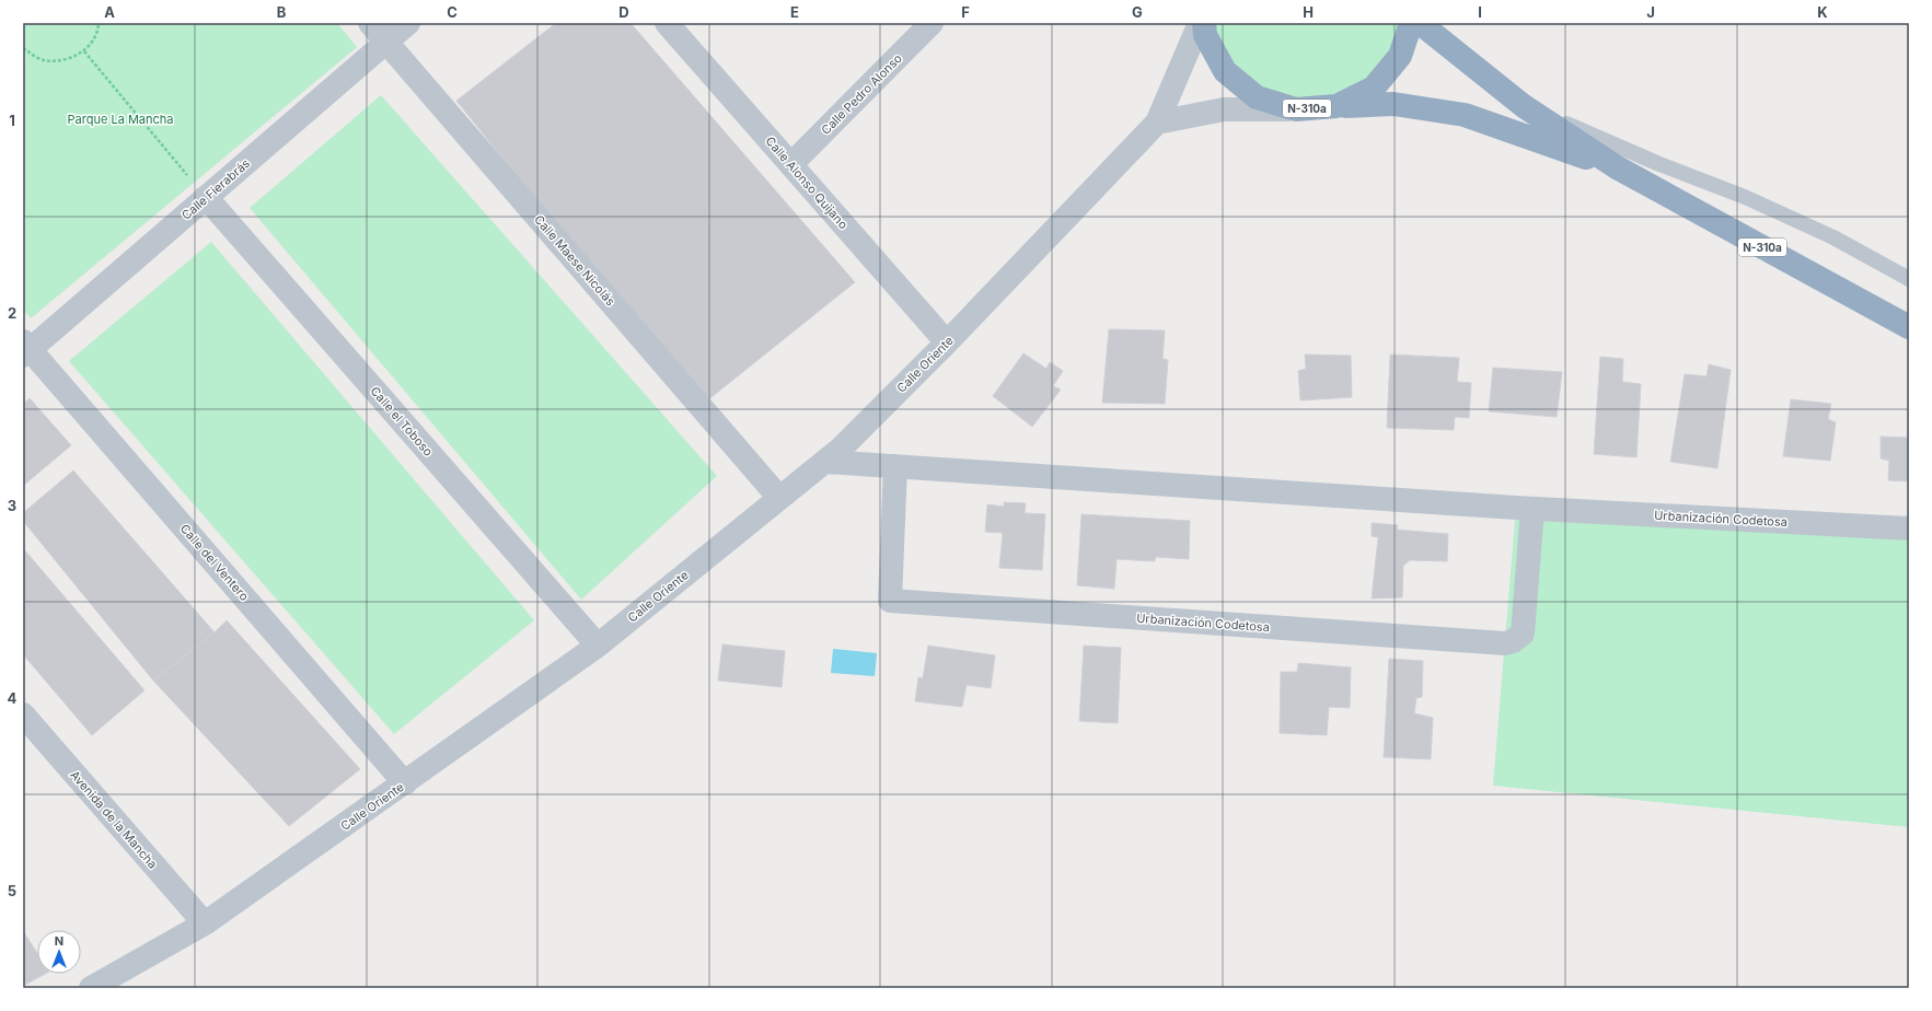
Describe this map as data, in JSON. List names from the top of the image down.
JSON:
{
  "streets": {
    "highway": ["N-310a"],
    "street": [
      "Calle Pedro Alonso",
      "Calle Alonso Quijano",
      "Calle Fierabrás",
      "Calle Maese Nicolás",
      "Calle Oriente",
      "Calle el Toboso",
      "Urbanización Codetosa",
      "Calle del Ventero",
      "Avenida de la Mancha"
    ]
  },
  "crossings": [
    ["Calle Pedro Alonso", "Calle Alonso Quijano"],
    ["Calle Alonso Quijano", "Calle Oriente"],
    ["Calle Fierabrás", "Calle Maese Nicolás"],
    ["Calle Fierabrás", "Calle el Toboso"],
    ["Calle Fierabrás", "Calle del Ventero"],
    ["Calle Maese Nicolás", "Calle Oriente"],
    ["Calle Oriente", "Calle el Toboso"],
    ["Calle Oriente", "Urbanización Codetosa"],
    ["Calle Oriente", "Calle del Ventero"],
    ["Calle Oriente", "Avenida de la Mancha"]
  ],
  "parks": ["Parque La Mancha"],
  "north": "top",
  "grid": {
    "columns": [
      "A",
      "B",
      "C",
      "D",
      "E",
      "F",
      "G",
      "H",
      "I",
      "J",
      "K"
    ],
    "rows": [
      "1",
      "2",
      "3",
      "4",
      "5"
    ]
  }
}
